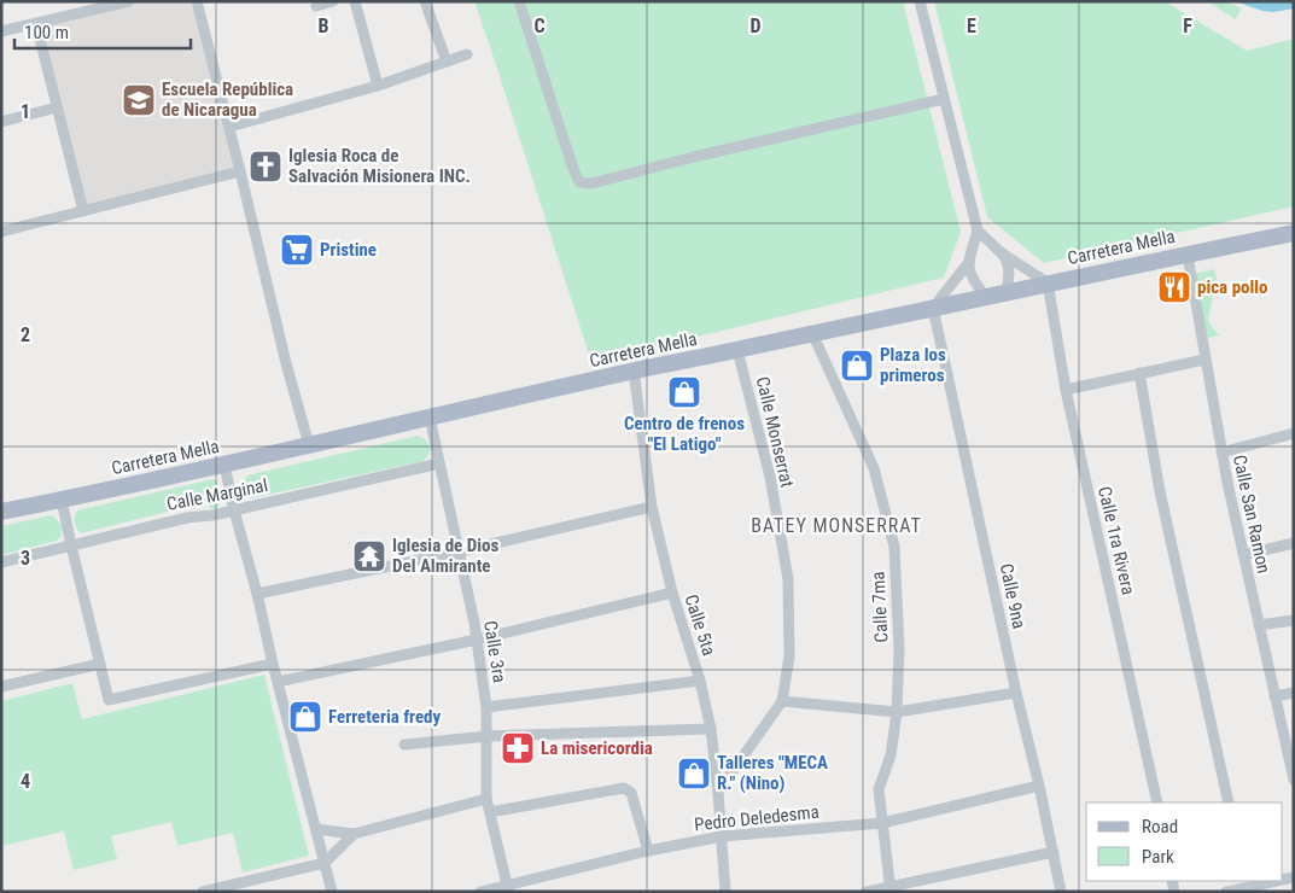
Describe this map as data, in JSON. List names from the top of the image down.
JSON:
{
  "streets": {
    "main road": ["Carretera Mella"],
    "street": [
      "Calle Monserrat",
      "Calle Marginal",
      "Calle San Ramon",
      "Calle 1ra Rivera",
      "Calle 9na",
      "Calle 7ma",
      "Calle 5ta",
      "Calle 3ra",
      "Pedro Deledesma"
    ]
  },
  "crossings": [
    ["Carretera Mella", "Calle Monserrat"],
    ["Carretera Mella", "Calle San Ramon"],
    ["Carretera Mella", "Calle 1ra Rivera"],
    ["Carretera Mella", "Calle 9na"],
    ["Carretera Mella", "Calle 7ma"],
    ["Carretera Mella", "Calle 5ta"],
    ["Carretera Mella", "Calle 3ra"],
    ["Calle Monserrat", "Calle 5ta"],
    ["Calle Marginal", "Calle 3ra"],
    ["Calle 9na", "Pedro Deledesma"],
    ["Calle 7ma", "Pedro Deledesma"],
    ["Calle 5ta", "Pedro Deledesma"],
    ["Calle 3ra", "Pedro Deledesma"]
  ],
  "districts": ["BATEY MONSERRAT"],
  "places": {
    "school or university": ["Escuela República de Nicaragua"],
    "church": ["Iglesia Roca de Salvación Misionera INC."],
    "supermarket": ["Pristine"],
    "restaurant": ["pica pollo"],
    "shop": [
      "Plaza los primeros",
      "Centro de frenos \"El Latigo\"",
      "Ferreteria fredy",
      "Talleres \"MECA R.\" (Nino)"
    ],
    "temple": ["Iglesia de Dios Del Almirante"],
    "pharmacy": ["La misericordia"]
  },
  "legend": ["Road", "Park"],
  "scale_bar": "100 m",
  "grid": {
    "columns": [
      "B",
      "C",
      "D",
      "E",
      "F"
    ],
    "rows": [
      "1",
      "2",
      "3",
      "4"
    ]
  }
}
